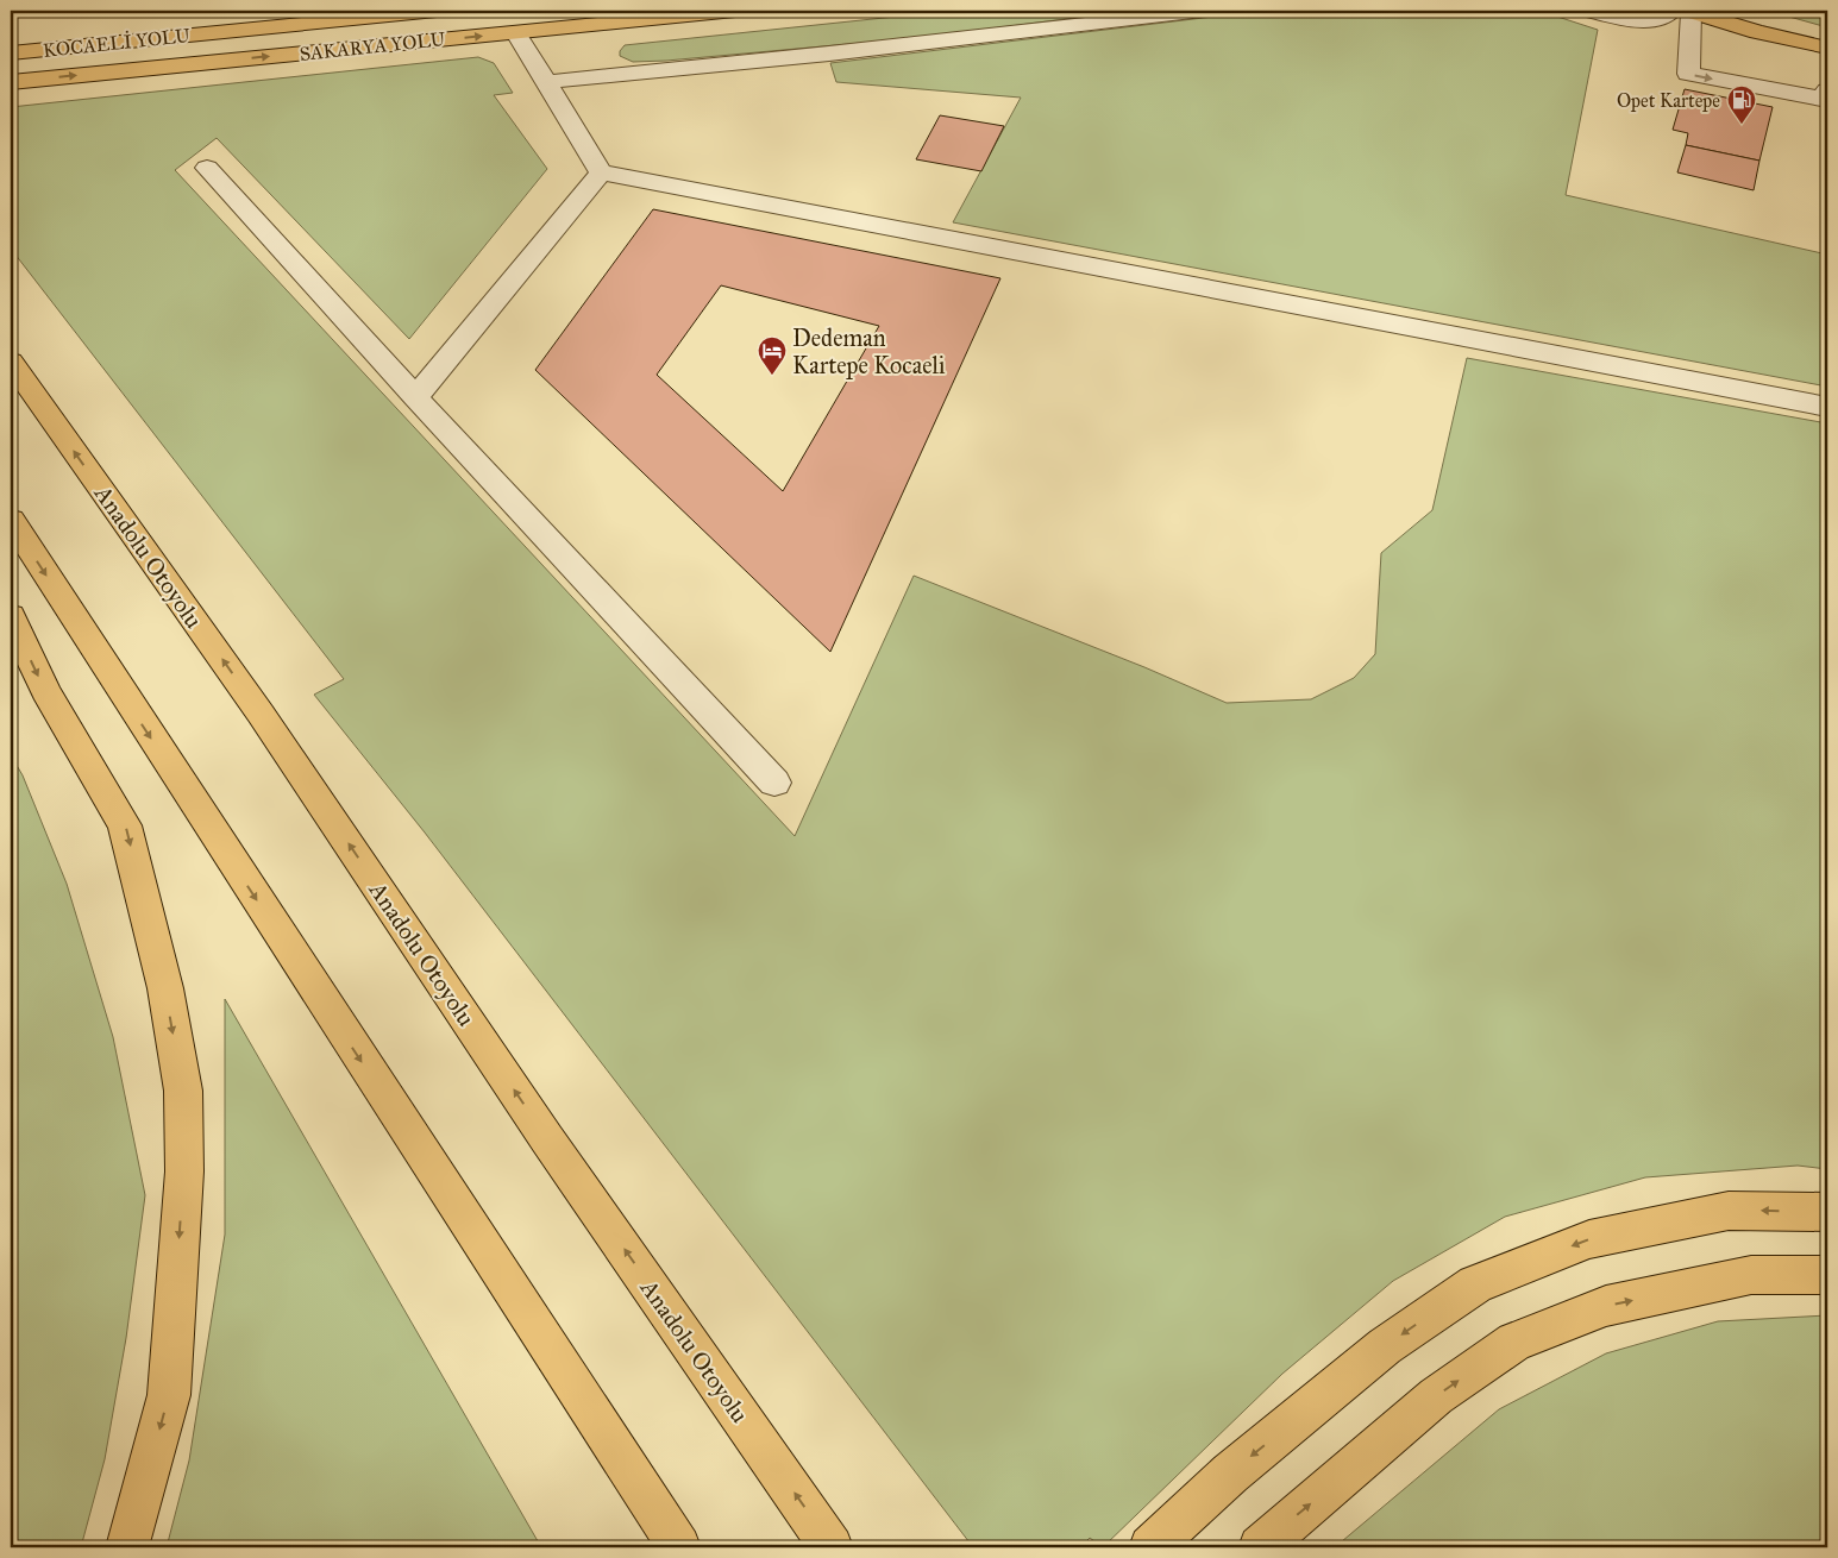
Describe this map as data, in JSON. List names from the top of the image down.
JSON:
{
  "streets": {
    "highway": ["KOCAELİ YOLU", "SAKARYA YOLU", "Anadolu Otoyolu"]
  },
  "places": {
    "fuel station": ["Opet Kartepe"],
    "hotel": ["Dedeman Kartepe Kocaeli"]
  }
}
